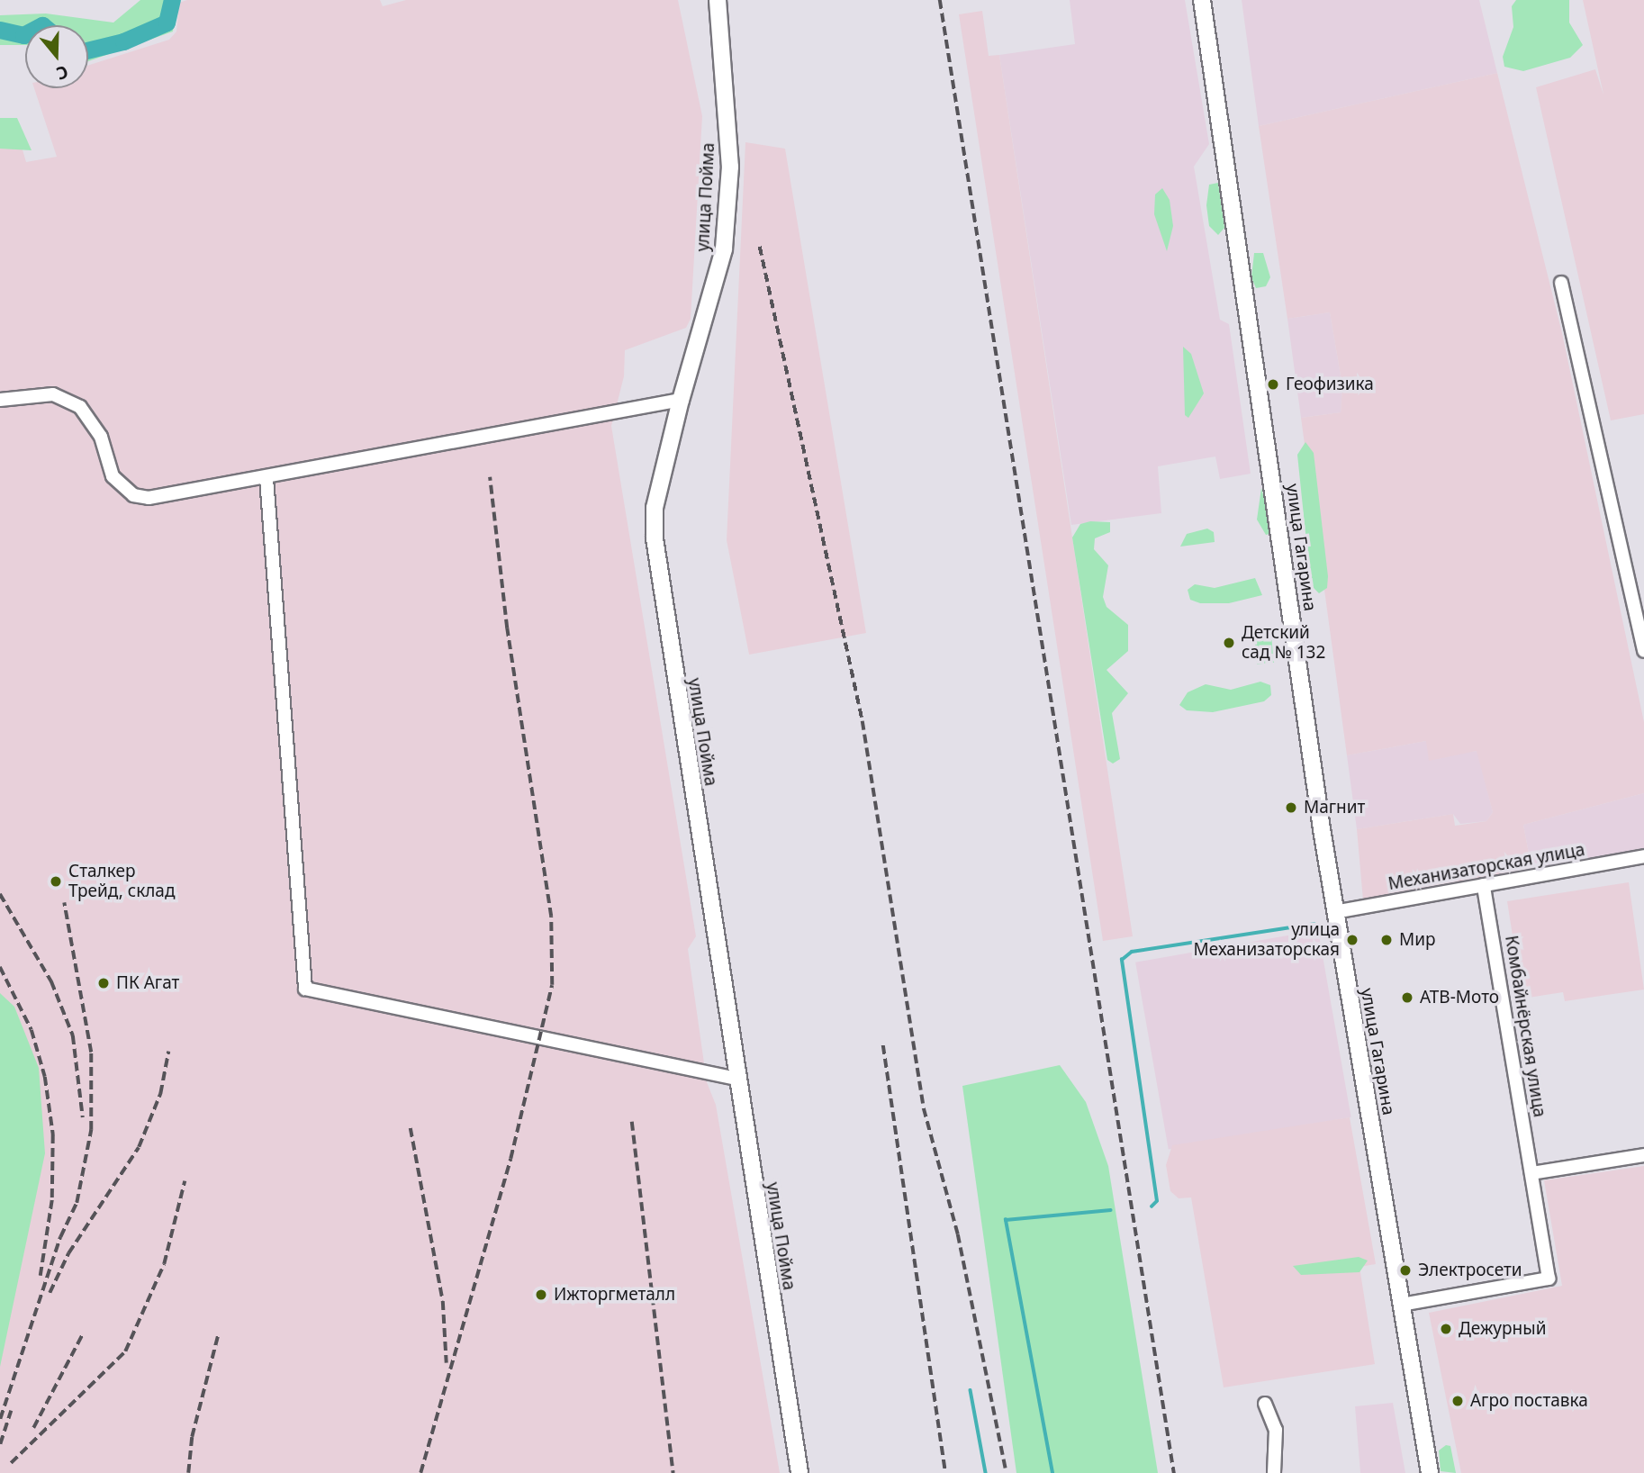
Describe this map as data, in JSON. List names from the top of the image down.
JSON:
{
  "streets": {
    "main road": ["улица Пойма", "улица Гагарина"],
    "street": ["Механизаторская улица", "Комбайнёрская улица"]
  },
  "crossings": [
    ["улица Гагарина", "Механизаторская улица"],
    ["улица Гагарина", "Комбайнёрская улица"],
    ["Механизаторская улица", "Комбайнёрская улица"]
  ],
  "places": [
    "Геофизика",
    "Детский сад № 132",
    "Магнит",
    "Сталкер Трейд, склад",
    "улица Механизаторская",
    "Мир",
    "ПК Агат",
    "АТВ-Мото",
    "Электросети",
    "Ижторгметалл",
    "Дежурный",
    "Агро поставка"
  ],
  "north": "bottom"
}
